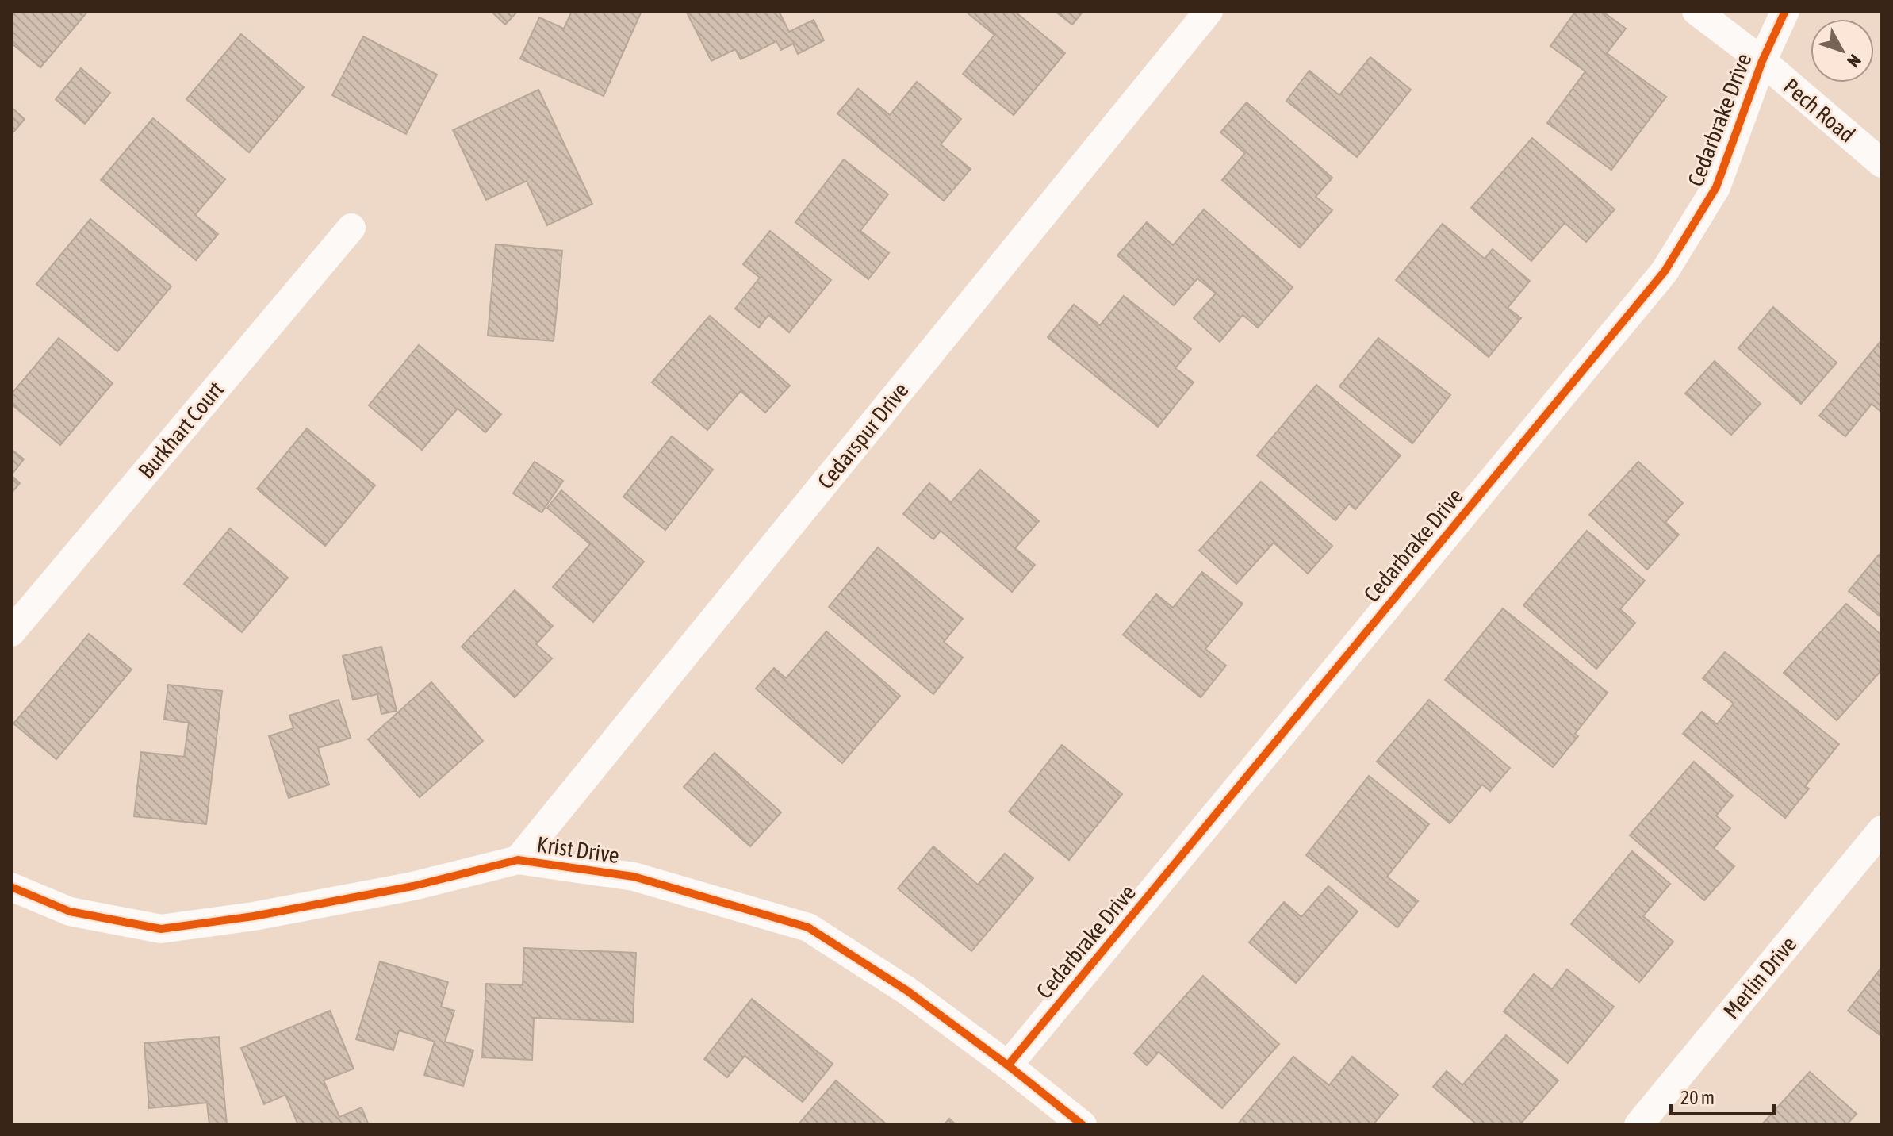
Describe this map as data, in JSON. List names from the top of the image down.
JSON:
{
  "streets": {
    "street": [
      "Pech Road",
      "Cedarbrake Drive",
      "Burkhart Court",
      "Cedarspur Drive",
      "Krist Drive",
      "Merlin Drive"
    ]
  },
  "crossings": [
    ["Pech Road", "Cedarbrake Drive"],
    ["Cedarbrake Drive", "Krist Drive"],
    ["Cedarspur Drive", "Krist Drive"]
  ],
  "scale_bar": "20 m",
  "north": "bottom right"
}
